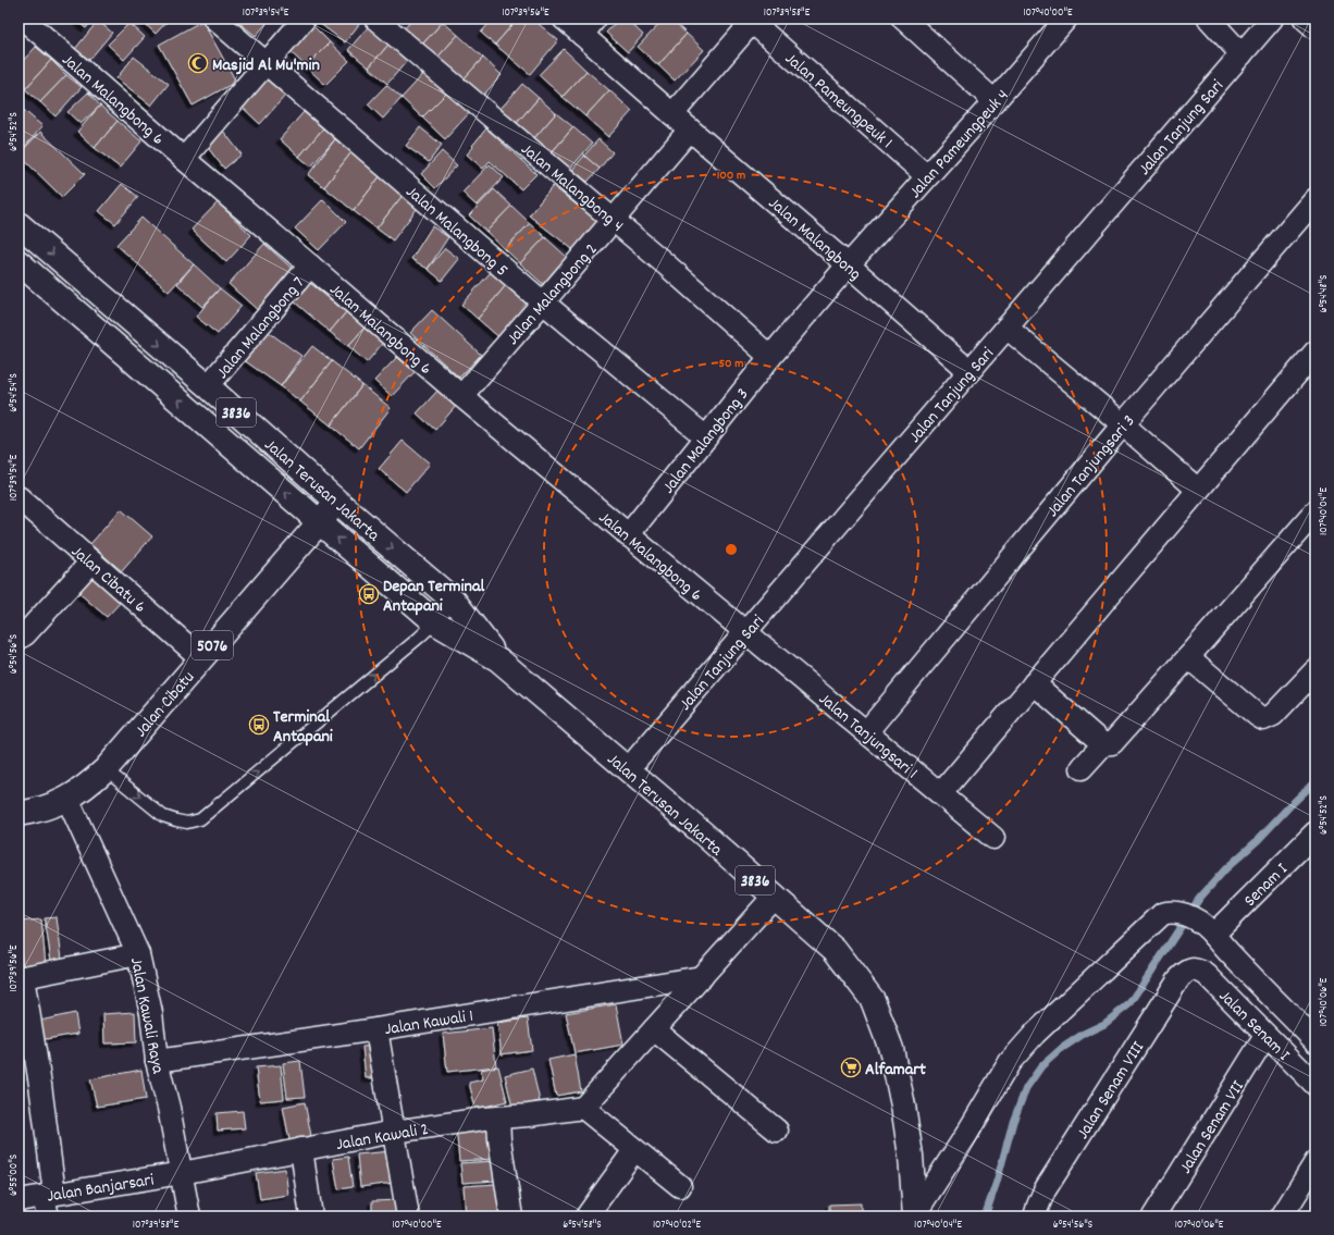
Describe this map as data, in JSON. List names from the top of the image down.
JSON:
{
  "streets": {
    "main road": [
      "3836",
      "Jalan Terusan Jakarta",
      "5076",
      "Jalan Cibatu"
    ],
    "street": [
      "Jalan Malangbong 6",
      "Jalan Pameungpeuk 1",
      "Jalan Tanjung Sari",
      "Jalan Pameungpeuk 4",
      "Jalan Malangbong 4",
      "Jalan Malangbong 5",
      "Jalan Malangbong",
      "Jalan Malangbong 2",
      "Jalan Malangbong 7",
      "Jalan Malangbong 3",
      "Jalan Tanjungsari 3",
      "Jalan Cibatu 6",
      "Jalan Tanjungsari 1",
      "Senam I",
      "Jalan Kawali Raya",
      "Jalan Kawali 1",
      "Jalan Senam I",
      "Jalan Senam VIII",
      "Jalan Senam VII",
      "Jalan Kawali 2",
      "Jalan Banjarsari"
    ]
  },
  "crossings": [
    ["Jalan Malangbong 6", "Jalan Tanjung Sari"],
    ["Jalan Malangbong 6", "Jalan Malangbong 2"],
    ["Jalan Malangbong 6", "Jalan Malangbong 7"],
    ["Jalan Malangbong 6", "Jalan Malangbong 3"],
    ["Jalan Malangbong 6", "Jalan Tanjungsari 1"],
    ["Jalan Pameungpeuk 1", "Jalan Pameungpeuk 4"],
    ["Jalan Tanjung Sari", "Jalan Malangbong"],
    ["Jalan Tanjung Sari", "Jalan Terusan Jakarta"],
    ["Jalan Tanjung Sari", "Jalan Tanjungsari 1"],
    ["Jalan Pameungpeuk 4", "Jalan Malangbong"],
    ["Jalan Pameungpeuk 4", "Jalan Malangbong 3"],
    ["Jalan Malangbong 4", "Jalan Malangbong 2"],
    ["Jalan Malangbong 4", "Jalan Malangbong 3"],
    ["Jalan Malangbong 5", "Jalan Malangbong 2"],
    ["Jalan Malangbong 5", "Jalan Malangbong 3"],
    ["Jalan Malangbong", "Jalan Malangbong 2"],
    ["Jalan Malangbong", "Jalan Malangbong 3"],
    ["Jalan Malangbong 7", "Jalan Terusan Jakarta"],
    ["Jalan Tanjungsari 3", "Jalan Tanjungsari 1"],
    ["Jalan Terusan Jakarta", "Jalan Cibatu"],
    ["Jalan Cibatu 6", "Jalan Cibatu"],
    ["Jalan Cibatu", "Jalan Kawali Raya"],
    ["Jalan Kawali Raya", "Jalan Kawali 1"],
    ["Jalan Kawali Raya", "Jalan Kawali 2"],
    ["Jalan Kawali Raya", "Jalan Banjarsari"],
    ["Jalan Senam I", "Jalan Senam VIII"],
    ["Jalan Senam I", "Jalan Senam VII"],
    ["Jalan Kawali 2", "Jalan Banjarsari"]
  ],
  "places": {
    "mosque": ["Masjid Al Mu'min"],
    "bus stop": ["Depan Terminal Antapani", "Terminal Antapani"],
    "supermarket": ["Alfamart"]
  },
  "coordinates": [
    "107°39'54\"E",
    "107°39'56\"E",
    "107°39'58\"E",
    "107°40'00\"E",
    "6°54'52\"S",
    "6°54'48\"S",
    "6°54'54\"S",
    "107°40'04\"E",
    "6°54'56\"S",
    "107°40'06\"E",
    "6°55'00\"S",
    "6°54'58\"S",
    "107°40'02\"E"
  ],
  "rings": ["100 m", "50 m"]
}
